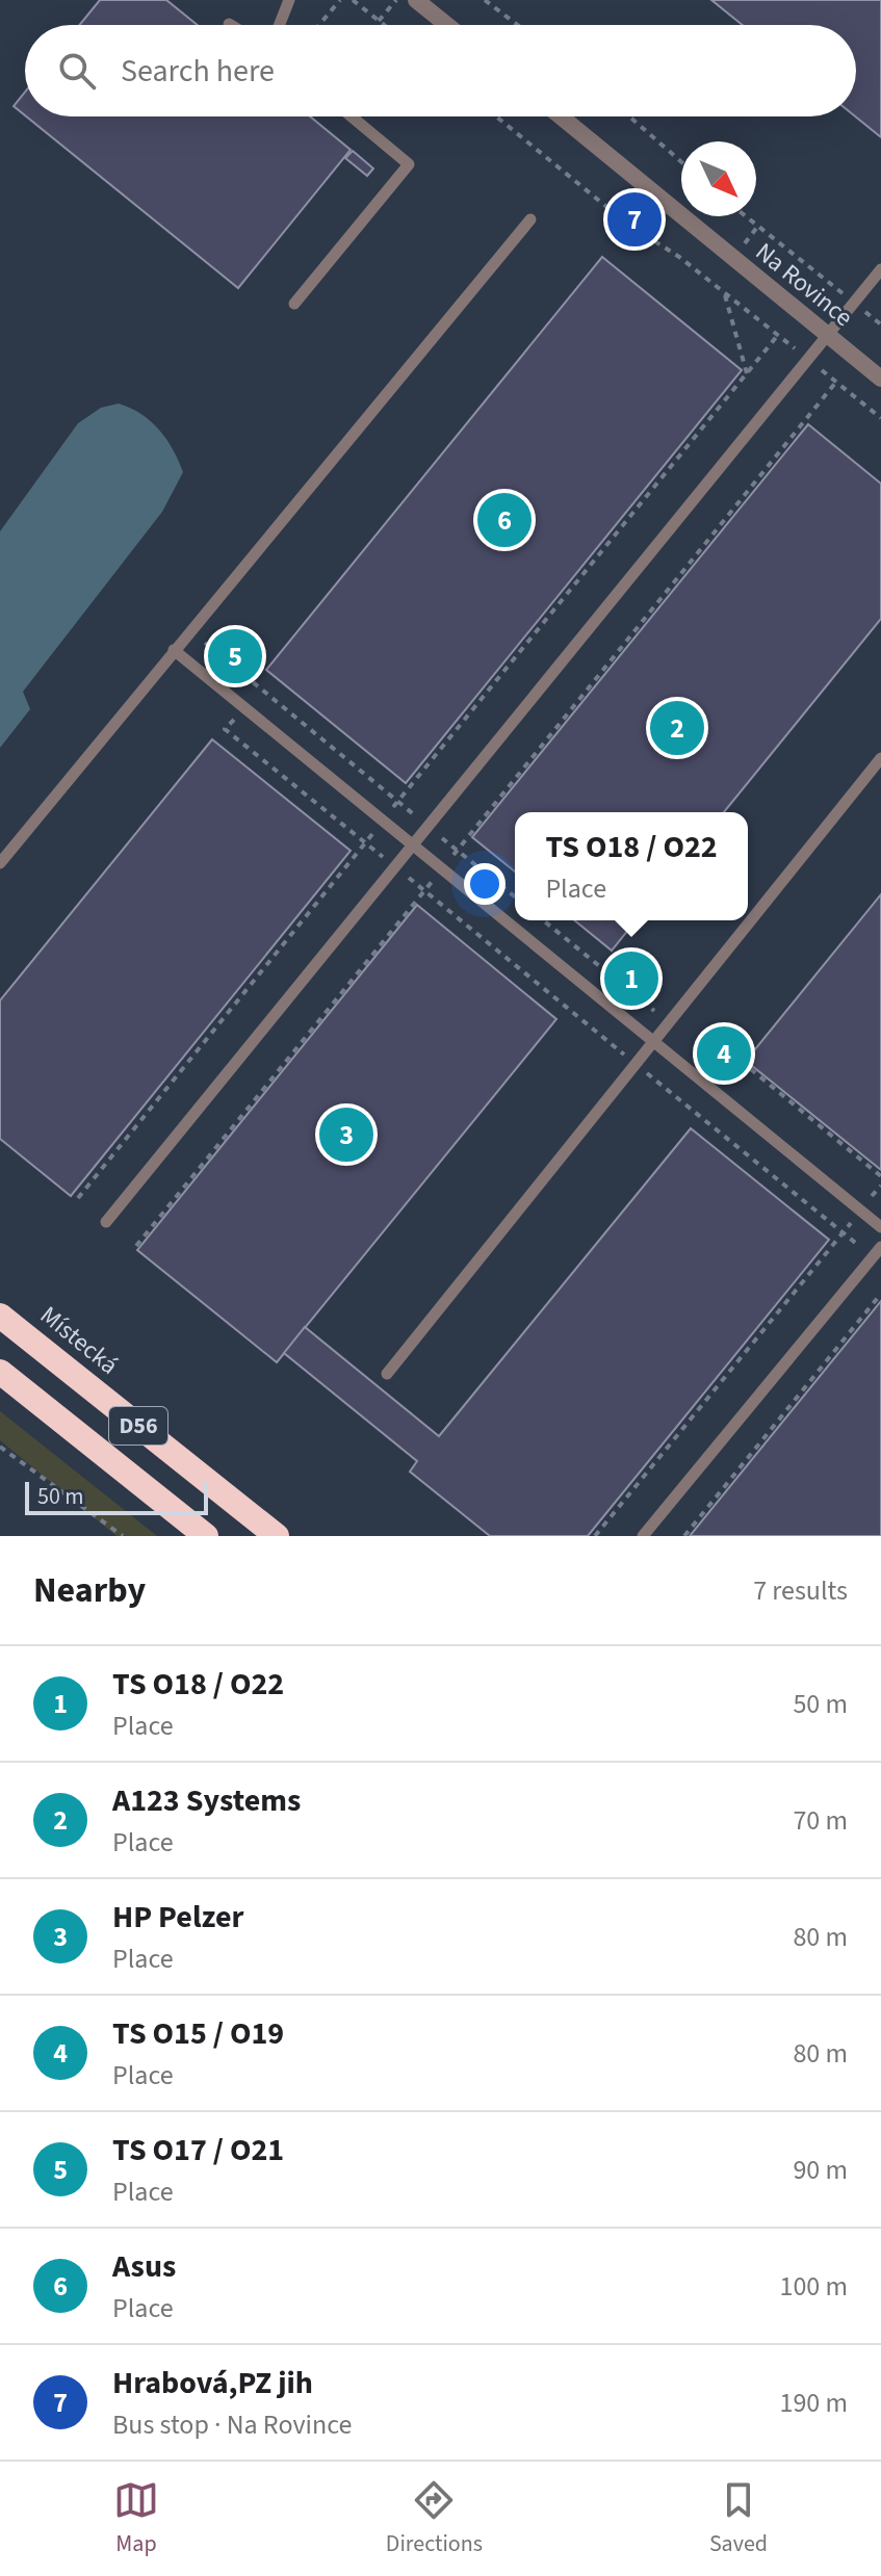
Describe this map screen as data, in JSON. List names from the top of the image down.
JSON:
{
  "streets": {
    "highway": ["Místecká", "D56"],
    "street": ["Na Rovince"]
  },
  "scale_bar": "50 m",
  "north": "bottom right",
  "page": {
    "search": "Search here",
    "pins": [
      "7",
      "6",
      "5",
      "2",
      "1",
      "4",
      "3"
    ],
    "popup": ["TS O18 / O22", "Place"],
    "scale": "50 m",
    "heading": ["Nearby", "7 results"],
    "list": [
      {
        "mark": "1",
        "name": "TS O18 / O22",
        "note": "Place",
        "value": "50 m"
      },
      {
        "mark": "2",
        "name": "A123 Systems",
        "note": "Place",
        "value": "70 m"
      },
      {
        "mark": "3",
        "name": "HP Pelzer",
        "note": "Place",
        "value": "80 m"
      },
      {
        "mark": "4",
        "name": "TS O15 / O19",
        "note": "Place",
        "value": "80 m"
      },
      {
        "mark": "5",
        "name": "TS O17 / O21",
        "note": "Place",
        "value": "90 m"
      },
      {
        "mark": "6",
        "name": "Asus",
        "note": "Place",
        "value": "100 m"
      },
      {
        "mark": "7",
        "name": "Hrabová,PZ jih",
        "note": "Bus stop · Na Rovince",
        "value": "190 m"
      }
    ],
    "nav": ["Map", "Directions", "Saved"]
  }
}
